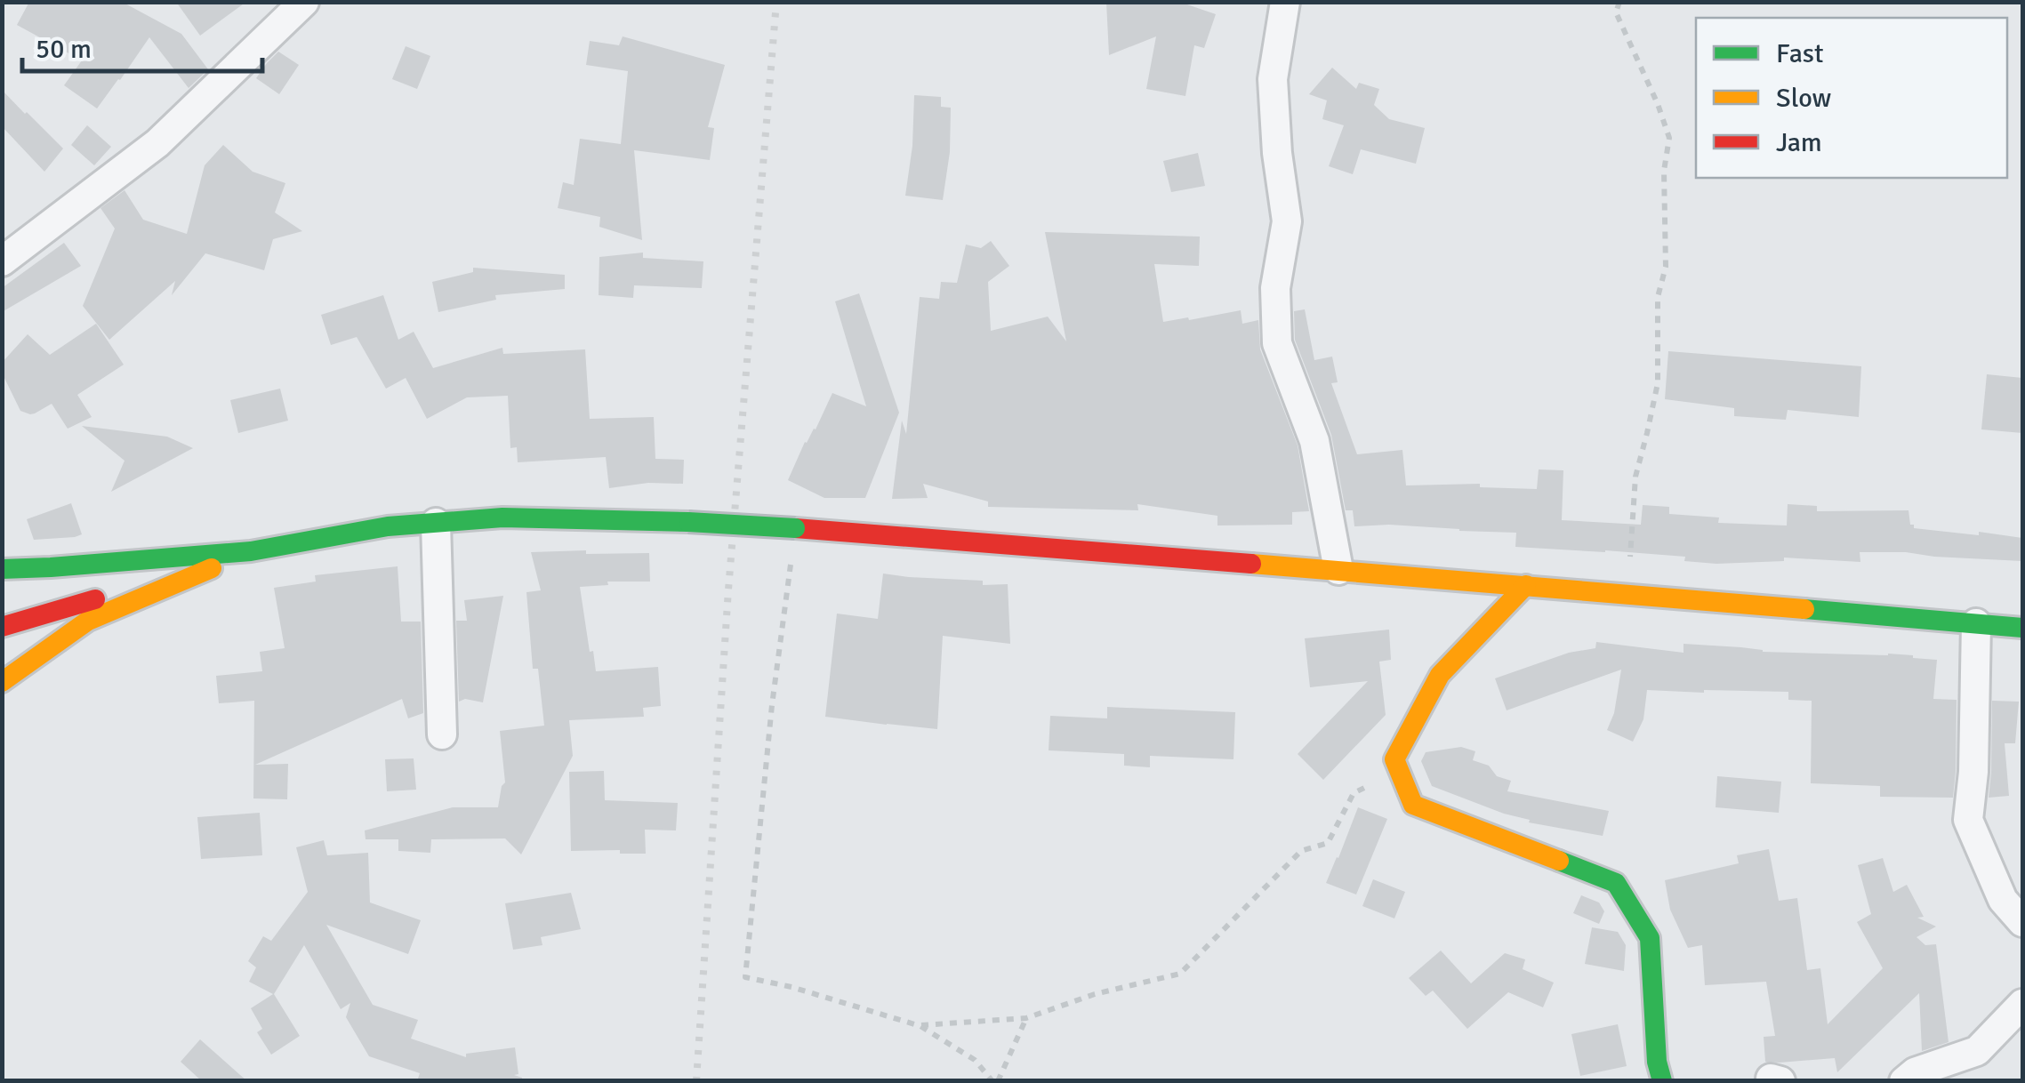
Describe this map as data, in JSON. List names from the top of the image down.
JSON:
{
  "legend": ["Fast", "Slow", "Jam"],
  "scale_bar": "50 m"
}
